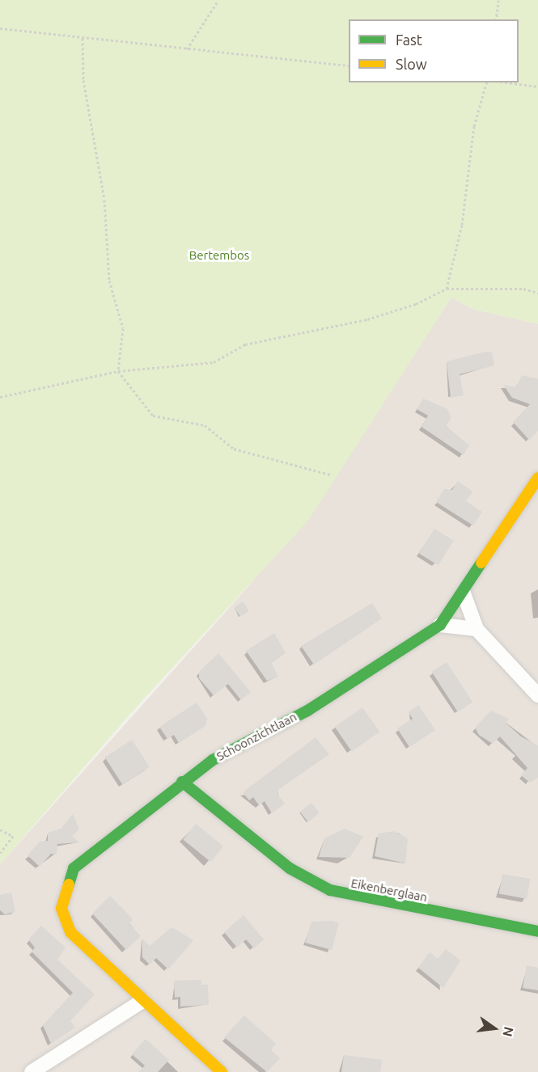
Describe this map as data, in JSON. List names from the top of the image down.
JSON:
{
  "streets": {
    "street": ["Schoonzichtlaan", "Eikenberglaan"]
  },
  "crossings": [
    ["Schoonzichtlaan", "Eikenberglaan"]
  ],
  "parks": ["Bertembos"],
  "legend": ["Fast", "Slow"],
  "north": "right"
}
